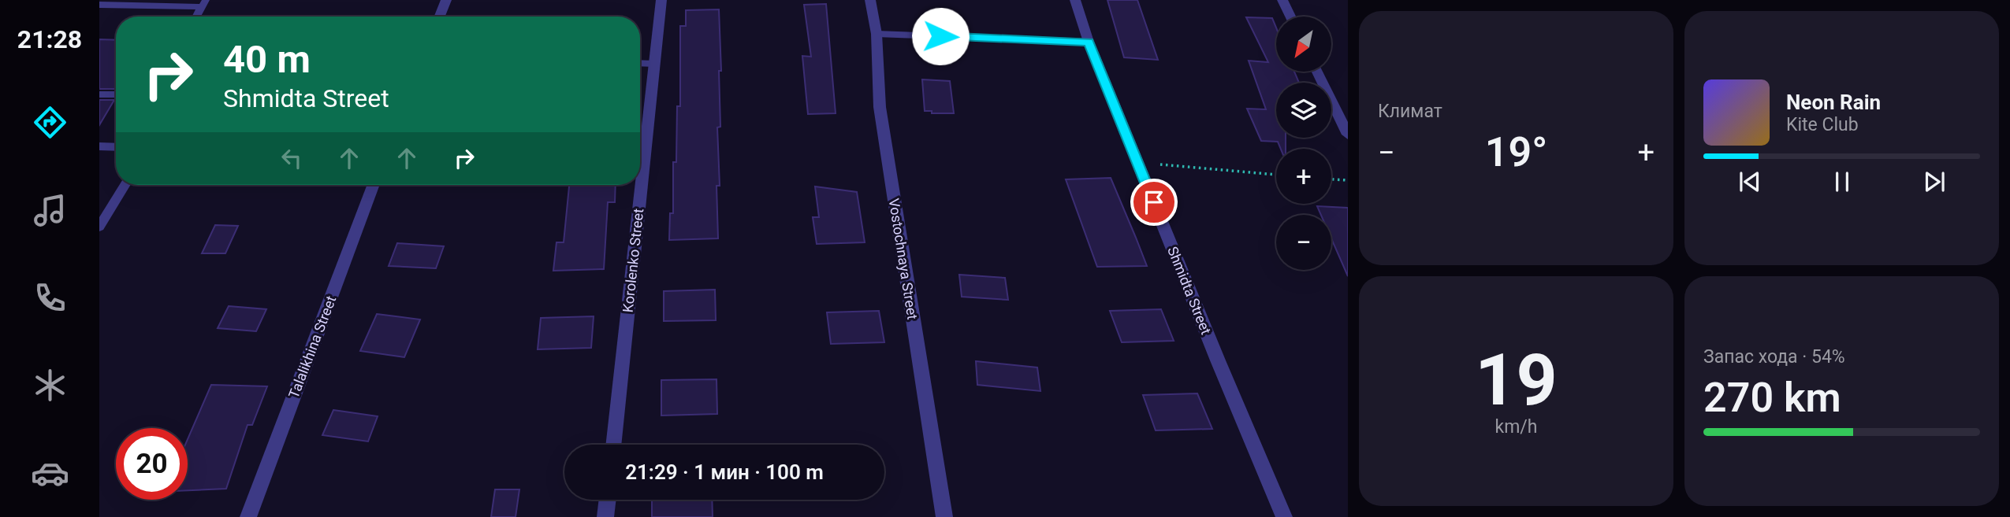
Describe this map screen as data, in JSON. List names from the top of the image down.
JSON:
{
  "streets": {
    "street": [
      "Vostochnaya Street",
      "Korolenko Street",
      "Shmidta Street",
      "Talalikhina Street"
    ]
  },
  "north": "bottom left",
  "page": {
    "tabs": "21:28",
    "tile": [
      "Климат",
      ["19", "km/h"],
      ["Запас хода · 54%", "270 km"]
    ],
    "map_buttons": ["+", "−"],
    "turn": ["40 m", "Shmidta Street"],
    "song": ["Neon Rain", "Kite Club"],
    "heat": ["−", "19°", "+"],
    "limit": "20",
    "trip": "21:29 · 1 мин · 100 m"
  }
}
